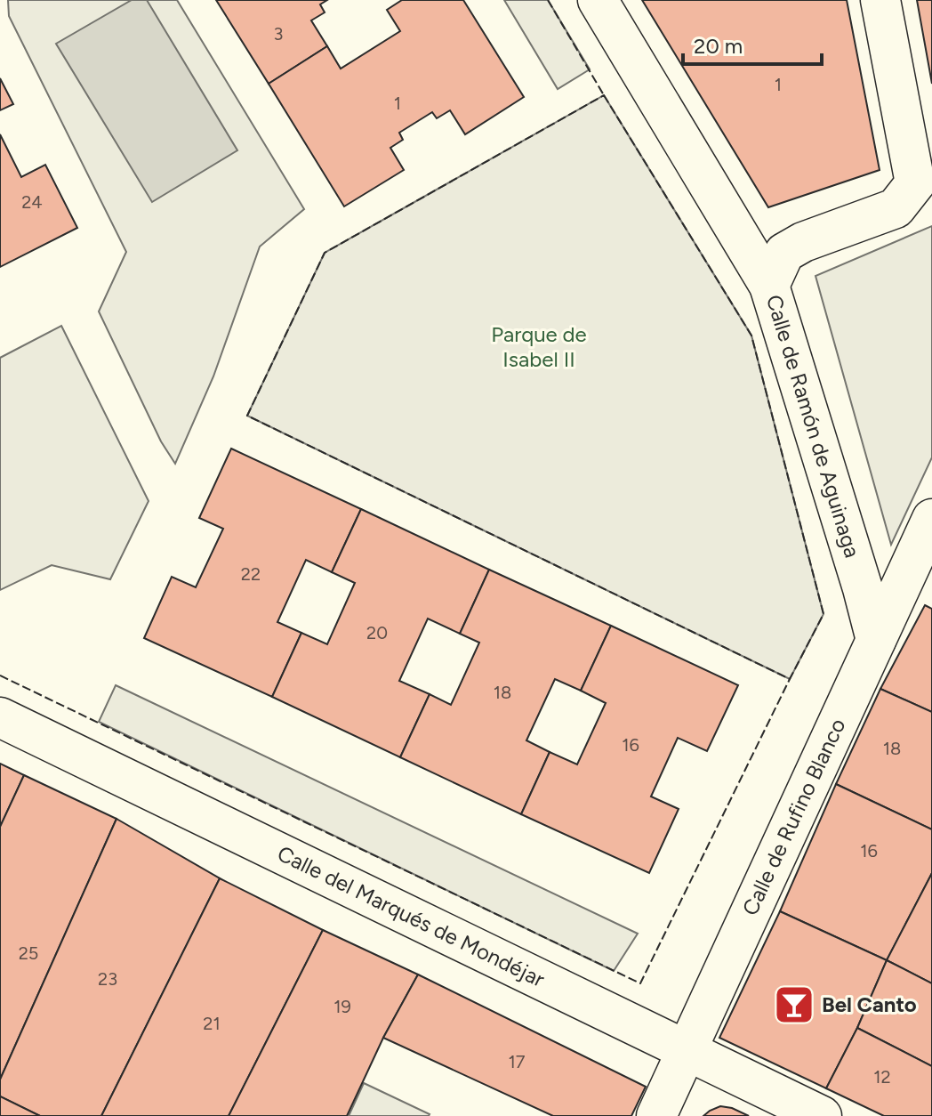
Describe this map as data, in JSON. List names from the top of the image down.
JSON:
{
  "streets": {
    "street": ["Calle de Ramón de Aguinaga", "Calle de Rufino Blanco", "Calle del Marqués de Mondéjar"]
  },
  "crossings": [
    ["Calle de Ramón de Aguinaga", "Calle de Rufino Blanco"],
    ["Calle de Rufino Blanco", "Calle del Marqués de Mondéjar"]
  ],
  "parks": ["Parque de Isabel II"],
  "places": {
    "bar": ["Bel Canto"]
  },
  "house_numbers": [
    "3",
    "1",
    "1",
    "24",
    "22",
    "20",
    "18",
    "16",
    "18",
    "16",
    "25",
    "23",
    "19",
    "21",
    "17",
    "12"
  ],
  "scale_bar": "20 m"
}
